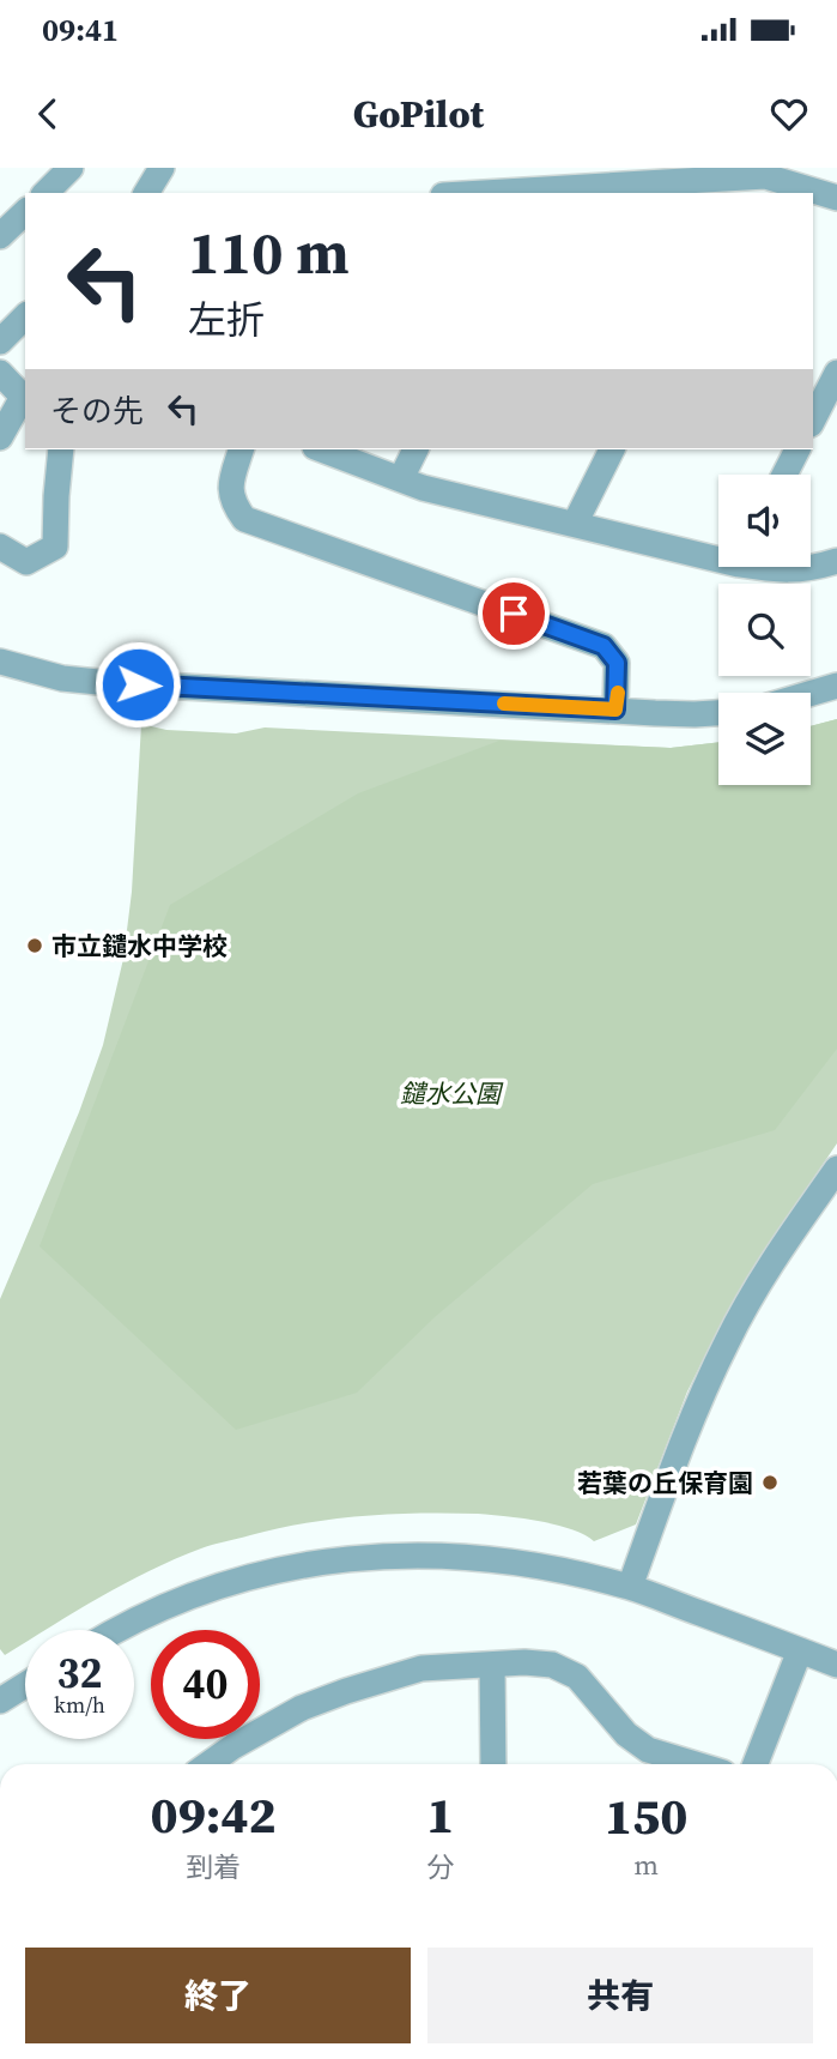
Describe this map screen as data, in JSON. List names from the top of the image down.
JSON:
{
  "parks": ["鑓水公園"],
  "places": ["市立鑓水中学校", "若葉の丘保育園"],
  "page": {
    "status": "09:41",
    "header": "GoPilot",
    "turn": ["110 m", "左折"],
    "then": "その先",
    "speed": "32 km/h",
    "limit": "40",
    "eta": [
      "09:42",
      "到着",
      "1",
      "分",
      "150",
      "m"
    ],
    "buttons": ["終了", "共有"]
  }
}
